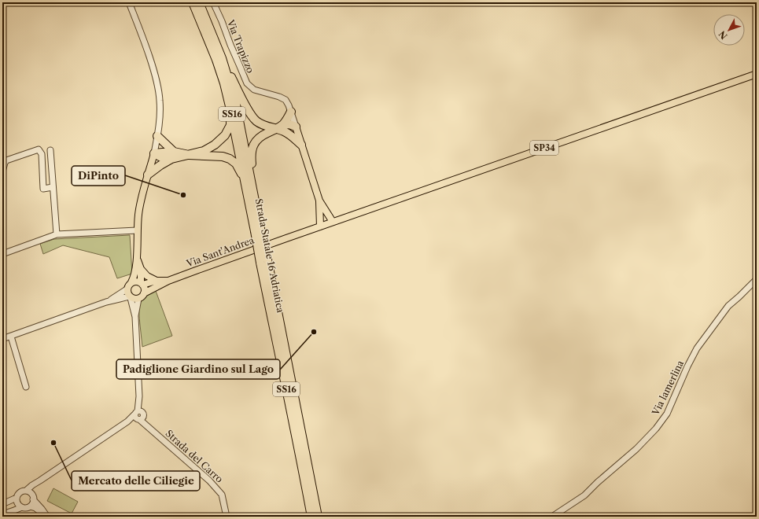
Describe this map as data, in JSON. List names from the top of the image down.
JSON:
{
  "streets": {
    "highway": ["SS16", "Strada Statale 16 Adriatica"],
    "main road": ["SP34", "Via Sant'Andrea"],
    "street": ["Via Trapizzo", "Via lamerlina", "Strada del Carro"]
  },
  "crossings": [
    ["SP34", "Via Sant'Andrea"]
  ],
  "places": ["DiPinto", "Padiglione Giardino sul Lago", "Mercato delle Ciliegie"],
  "north": "bottom left"
}
